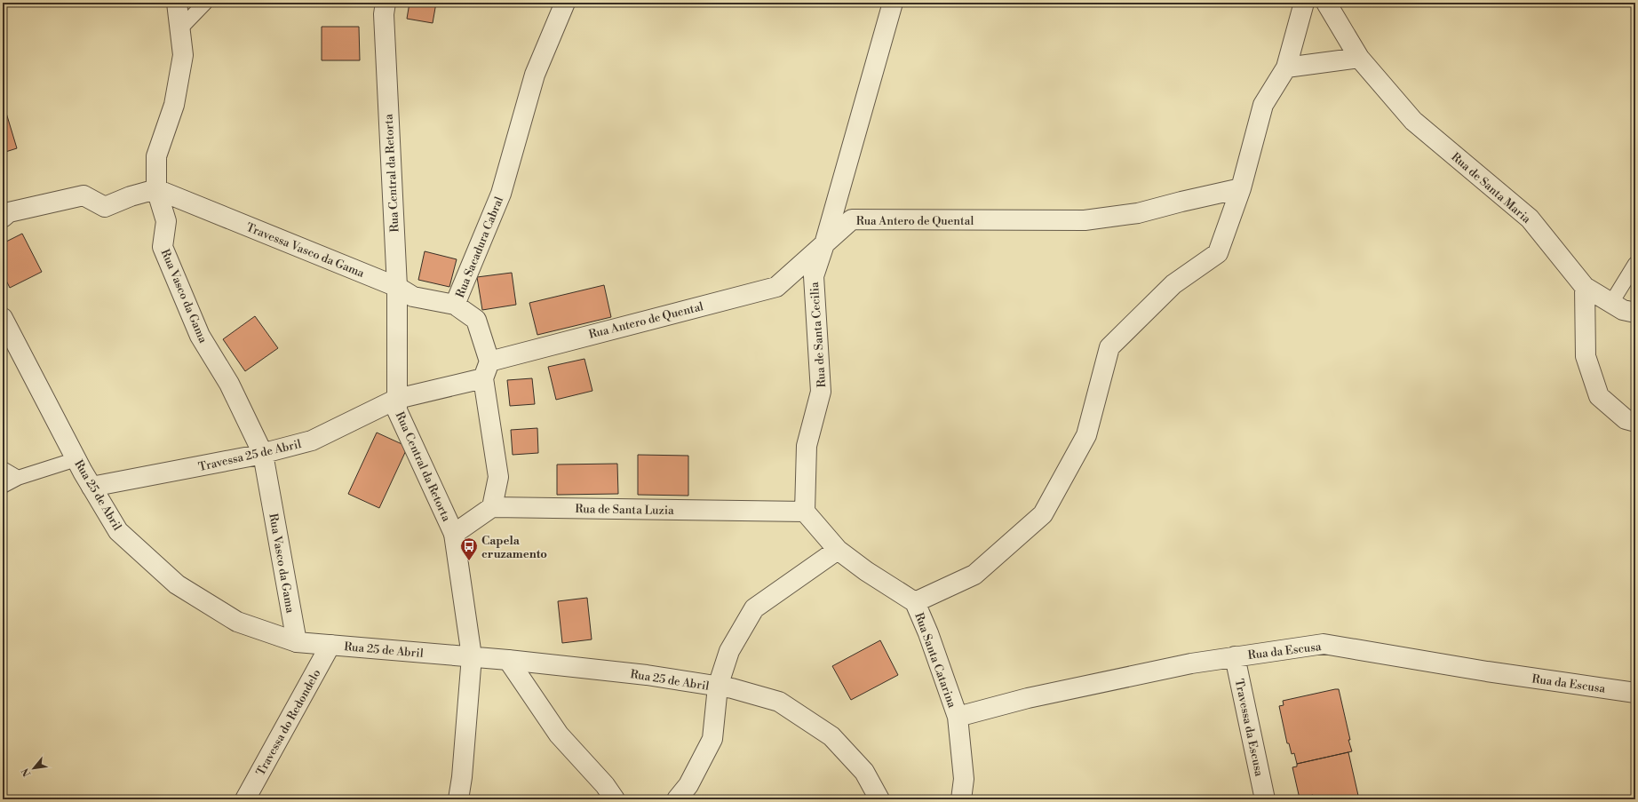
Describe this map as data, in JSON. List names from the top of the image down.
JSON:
{
  "streets": {
    "street": [
      "Rua Central da Retorta",
      "Rua de Santa Maria",
      "Rua Antero de Quental",
      "Rua Sacadura Cabral",
      "Travessa Vasco da Gama",
      "Rua Vasco da Gama",
      "Rua de Santa Cecilia",
      "Travessa 25 de Abril",
      "Rua 25 de Abril",
      "Rua de Santa Luzia",
      "Rua da Escusa",
      "Rua Santa Catarina",
      "Travessa do Redondelo",
      "Travessa da Escusa"
    ]
  },
  "crossings": [
    ["Rua Central da Retorta", "Travessa Vasco da Gama"],
    ["Rua Central da Retorta", "Travessa 25 de Abril"],
    ["Rua Central da Retorta", "Rua 25 de Abril"],
    ["Rua Antero de Quental", "Rua Sacadura Cabral"],
    ["Rua Antero de Quental", "Rua de Santa Cecilia"],
    ["Rua Antero de Quental", "Travessa 25 de Abril"],
    ["Rua Antero de Quental", "Rua Santa Catarina"],
    ["Rua Sacadura Cabral", "Travessa Vasco da Gama"],
    ["Rua Sacadura Cabral", "Travessa 25 de Abril"],
    ["Rua Sacadura Cabral", "Rua de Santa Luzia"],
    ["Travessa Vasco da Gama", "Rua Vasco da Gama"],
    ["Rua Vasco da Gama", "Travessa 25 de Abril"],
    ["Rua Vasco da Gama", "Rua 25 de Abril"],
    ["Rua de Santa Cecilia", "Rua de Santa Luzia"],
    ["Travessa 25 de Abril", "Rua 25 de Abril"],
    ["Rua 25 de Abril", "Travessa do Redondelo"],
    ["Rua da Escusa", "Rua Santa Catarina"],
    ["Rua da Escusa", "Travessa da Escusa"]
  ],
  "places": {
    "bus stop": ["Capela cruzamento"]
  },
  "north": "bottom left"
}
